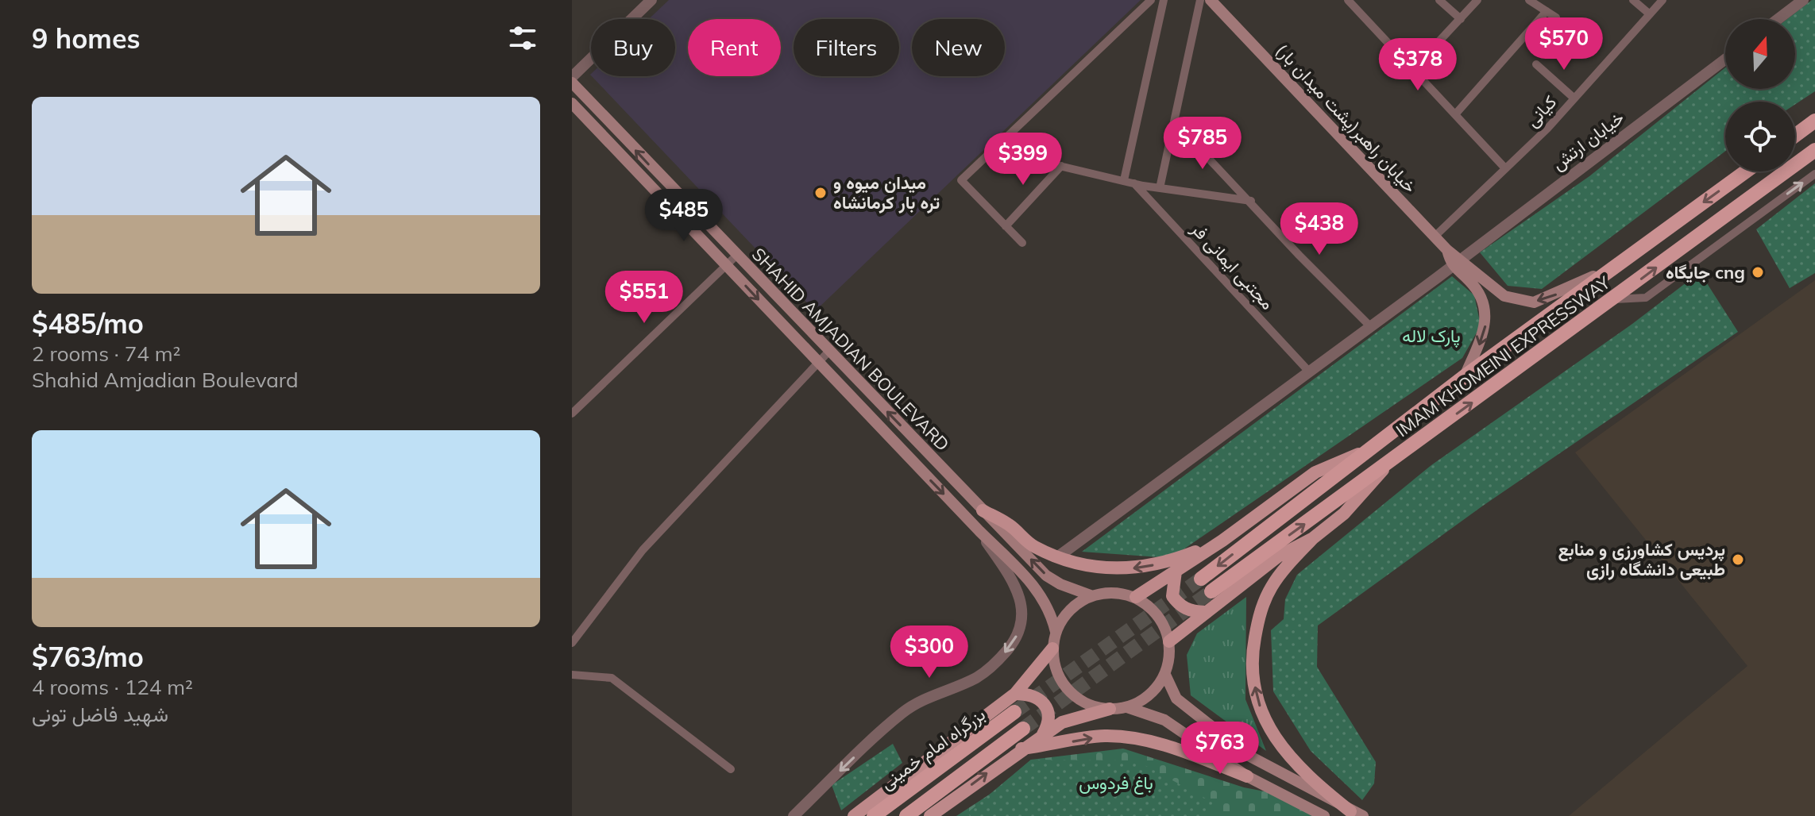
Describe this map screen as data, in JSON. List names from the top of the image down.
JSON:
{
  "streets": {
    "highway": ["IMAM KHOMEINI EXPRESSWAY", "بزرگراه امام خمینی"],
    "main road": ["خیابان راهبر(پشت میدان بار)", "SHAHID AMJADIAN BOULEVARD"],
    "street": ["کیانی", "خیابان ارتش", "مجتبی ایمانی فر"]
  },
  "crossings": [
    ["کیانی", "خیابان راهبر(پشت میدان بار)"],
    ["خیابان راهبر(پشت میدان بار)", "خیابان ارتش"],
    ["خیابان ارتش", "مجتبی ایمانی فر"]
  ],
  "parks": ["پارک لاله", "باغ فردوس"],
  "places": ["میدان میوه و تره بار کرمانشاه", "جایگاه cng", "پردیس کشاورزی و منابع طبیعی دانشگاه رازی"],
  "north": "top",
  "page": {
    "heading": "9 homes",
    "price": [
      "$570",
      "$378",
      "$785",
      "$399",
      "$485",
      "$438",
      "$551",
      "$300",
      "$763"
    ],
    "chip": [
      "Buy",
      "Rent",
      "Filters",
      "New"
    ],
    "list": [
      {
        "name": "$485/mo",
        "note": "2 rooms · 74 m² · Shahid Amjadian Boulevard"
      },
      {
        "name": "$763/mo",
        "note": "4 rooms · 124 m² · شهید فاضل تونی"
      }
    ]
  }
}
